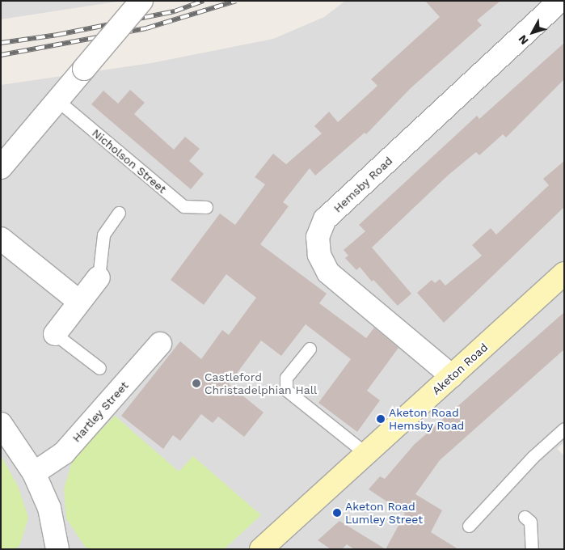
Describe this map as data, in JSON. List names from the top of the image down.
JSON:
{
  "streets": {
    "main road": ["Aketon Road"],
    "street": ["Hemsby Road", "Hartley Street"],
    "lane": ["Nicholson Street"]
  },
  "crossings": [
    ["Hemsby Road", "Aketon Road"]
  ],
  "places": ["Castleford Christadelphian Hall", "Aketon Road Hemsby Road", "Aketon Road Lumley Street"],
  "north": "bottom left"
}
